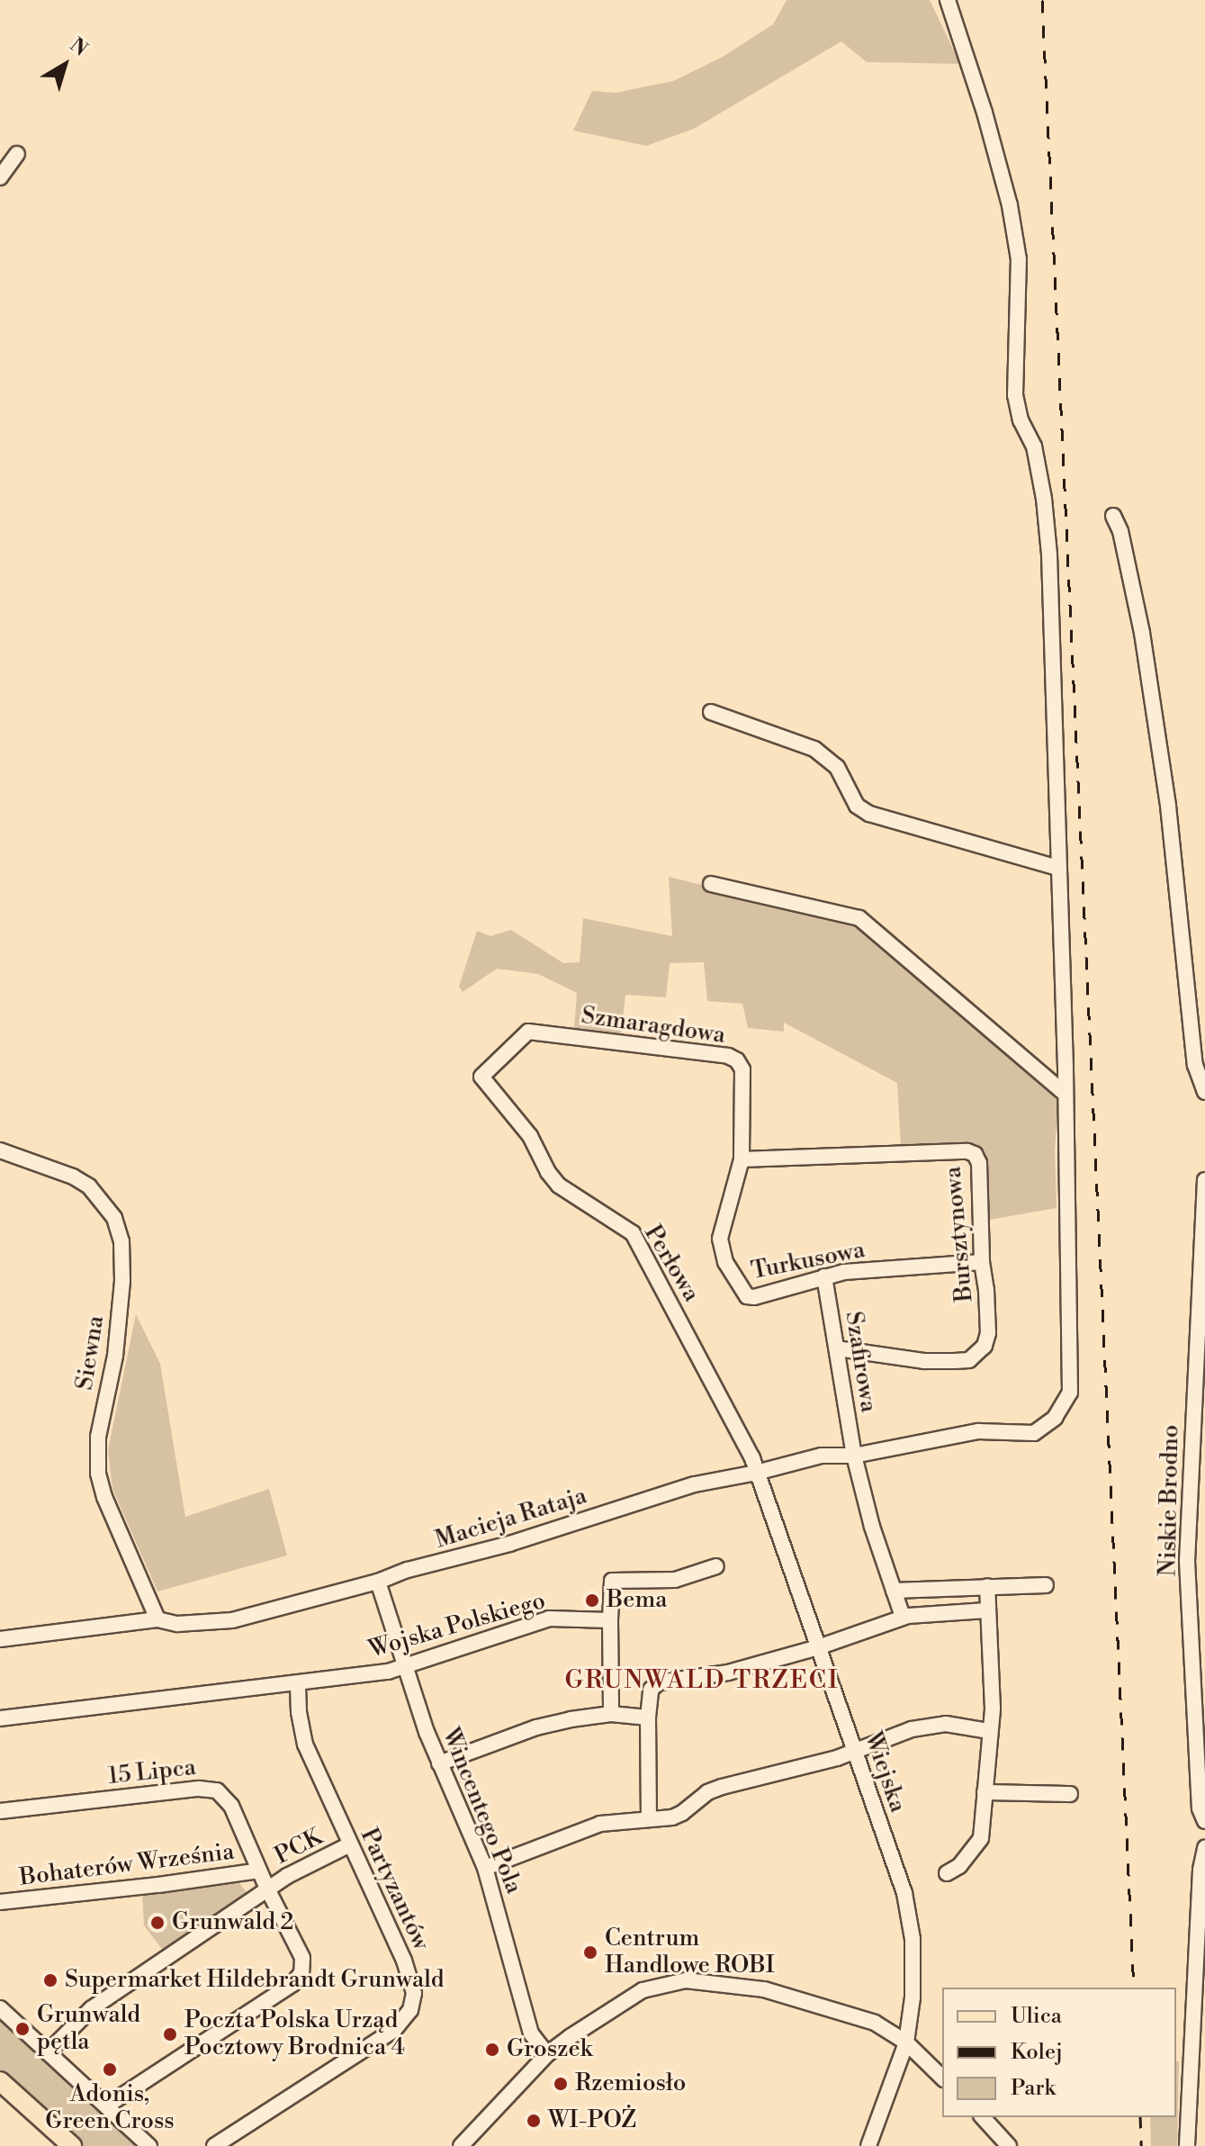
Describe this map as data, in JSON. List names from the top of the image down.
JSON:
{
  "streets": {
    "street": [
      "Szmaragdowa",
      "Bursztynowa",
      "Turkusowa",
      "Perłowa",
      "Siewna",
      "Szafirowa",
      "Niskie Brodno",
      "Macieja Rataja",
      "Wojska Polskiego",
      "15 Lipca",
      "Wiejska",
      "Wincentego Pola",
      "PCK",
      "Bohaterów Września",
      "Partyzantów"
    ]
  },
  "crossings": [
    ["Szmaragdowa", "Bursztynowa"],
    ["Szmaragdowa", "Turkusowa"],
    ["Szmaragdowa", "Perłowa"],
    ["Bursztynowa", "Turkusowa"],
    ["Bursztynowa", "Szafirowa"],
    ["Turkusowa", "Szafirowa"],
    ["Perłowa", "Macieja Rataja"],
    ["Perłowa", "Wiejska"],
    ["Siewna", "Macieja Rataja"],
    ["Szafirowa", "Macieja Rataja"],
    ["Macieja Rataja", "Wiejska"],
    ["Macieja Rataja", "Wincentego Pola"],
    ["Wojska Polskiego", "Wincentego Pola"],
    ["Wojska Polskiego", "Partyzantów"],
    ["15 Lipca", "Bohaterów Września"],
    ["PCK", "Partyzantów"]
  ],
  "districts": ["GRUNWALD TRZECI"],
  "places": [
    "Bema",
    "Grunwald 2",
    "Centrum Handlowe ROBI",
    "Supermarket Hildebrandt Grunwald",
    "Grunwald pętla",
    "Poczta Polska Urząd Pocztowy Brodnica 4",
    "Groszek",
    "Adonis, Green Cross",
    "Rzemiosło",
    "WI-POŻ"
  ],
  "legend": ["Ulica", "Kolej", "Park"],
  "north": "top right"
}
